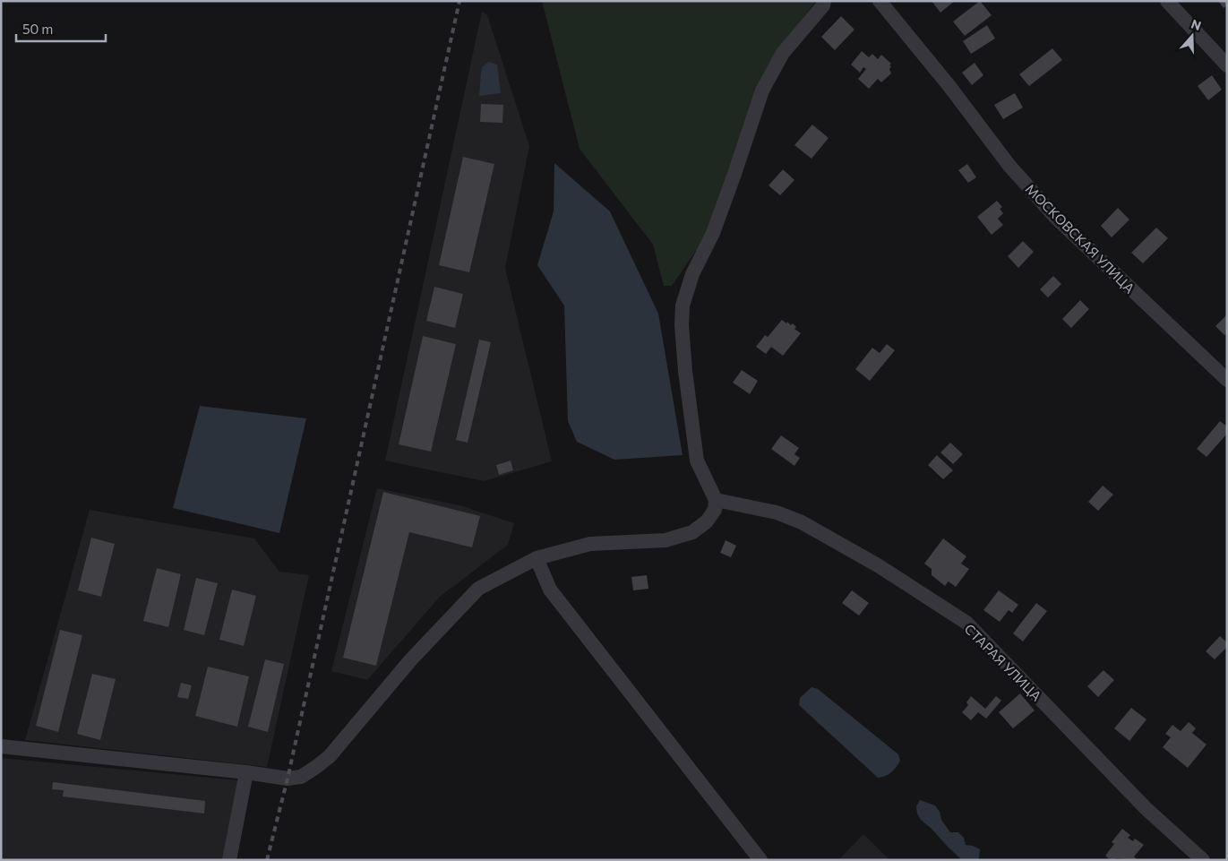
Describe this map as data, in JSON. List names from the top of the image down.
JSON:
{
  "streets": {
    "street": ["МОСКОВСКАЯ УЛИЦА", "СТАРАЯ УЛИЦА"]
  },
  "scale_bar": "50 m",
  "north": "top"
}
